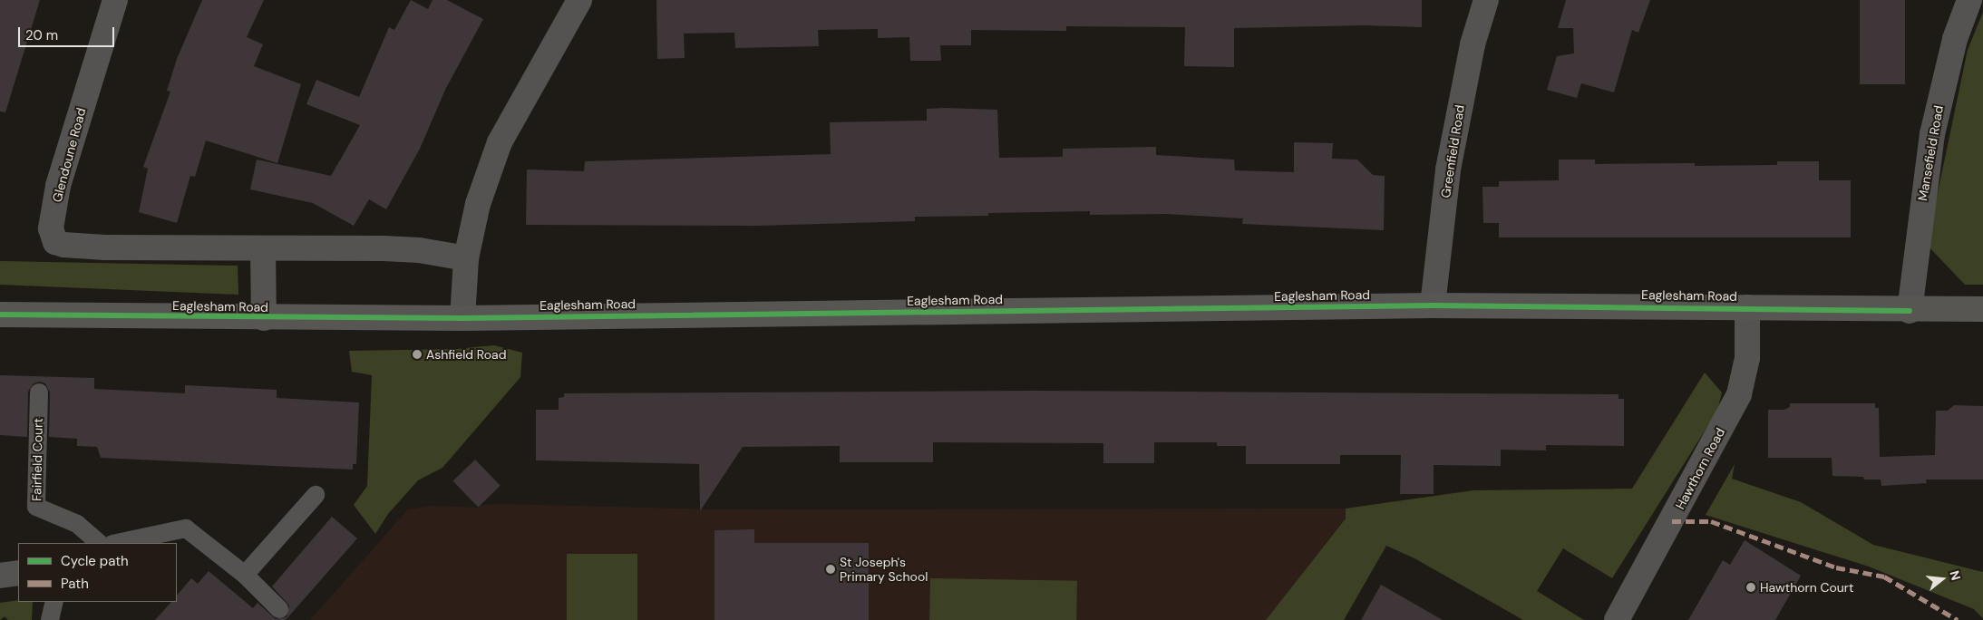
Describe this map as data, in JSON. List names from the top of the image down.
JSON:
{
  "streets": {
    "main road": ["Eaglesham Road"],
    "street": [
      "Greenfield Road",
      "Mansefield Road",
      "Glendoune Road",
      "Hawthorn Road"
    ],
    "lane": ["Fairfield Court"]
  },
  "crossings": [
    ["Greenfield Road", "Eaglesham Road"],
    ["Mansefield Road", "Eaglesham Road"],
    ["Eaglesham Road", "Hawthorn Road"]
  ],
  "places": ["Ashfield Road", "St Joseph's Primary School", "Hawthorn Court"],
  "legend": ["Cycle path", "Path"],
  "scale_bar": "20 m",
  "north": "right"
}
